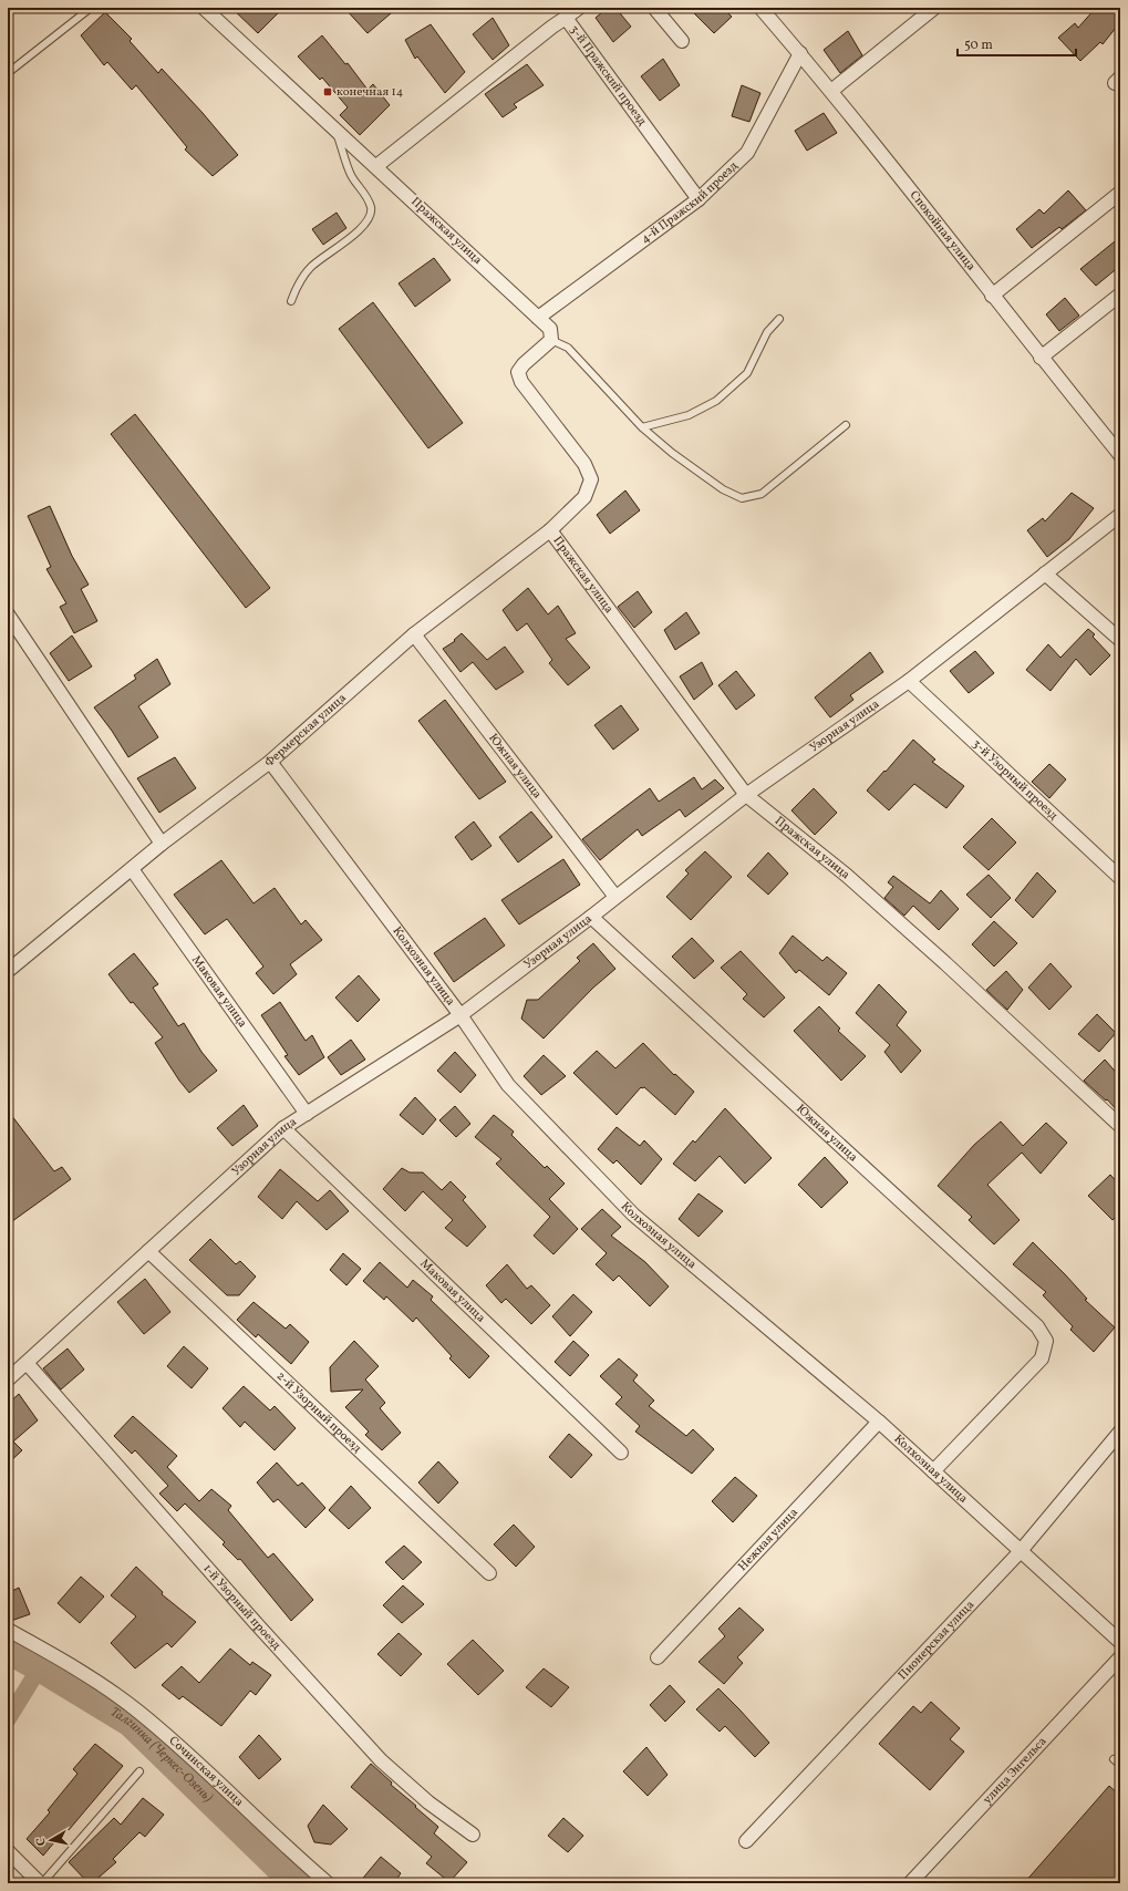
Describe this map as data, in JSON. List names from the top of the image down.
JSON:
{
  "streets": {
    "street": [
      "3-й Пражский проезд",
      "4-й Пражский проезд",
      "Пражская улица",
      "Спокойная улица",
      "Узорная улица",
      "Фермерская улица",
      "Южная улица",
      "3-й Узорный проезд",
      "Колхозная улица",
      "Маковая улица",
      "2-й Узорный проезд",
      "Нежная улица",
      "1-й Узорный проезд",
      "Пионерская улица",
      "улица Энгельса",
      "Сочинская улица"
    ]
  },
  "crossings": [
    ["3-й Пражский проезд", "4-й Пражский проезд"],
    ["3-й Пражский проезд", "Пражская улица"],
    ["4-й Пражский проезд", "Пражская улица"],
    ["4-й Пражский проезд", "Спокойная улица"],
    ["Пражская улица", "Узорная улица"],
    ["Пражская улица", "Фермерская улица"],
    ["Узорная улица", "Южная улица"],
    ["Узорная улица", "3-й Узорный проезд"],
    ["Узорная улица", "Колхозная улица"],
    ["Узорная улица", "Маковая улица"],
    ["Узорная улица", "2-й Узорный проезд"],
    ["Узорная улица", "1-й Узорный проезд"],
    ["Фермерская улица", "Южная улица"],
    ["Фермерская улица", "Колхозная улица"],
    ["Фермерская улица", "Маковая улица"],
    ["Южная улица", "Колхозная улица"],
    ["Колхозная улица", "Нежная улица"],
    ["Колхозная улица", "Пионерская улица"]
  ],
  "water": ["Талгинка (Черкес-Озень)"],
  "places": {
    "transit": ["конечная 14"]
  },
  "scale_bar": "50 m",
  "north": "left"
}
